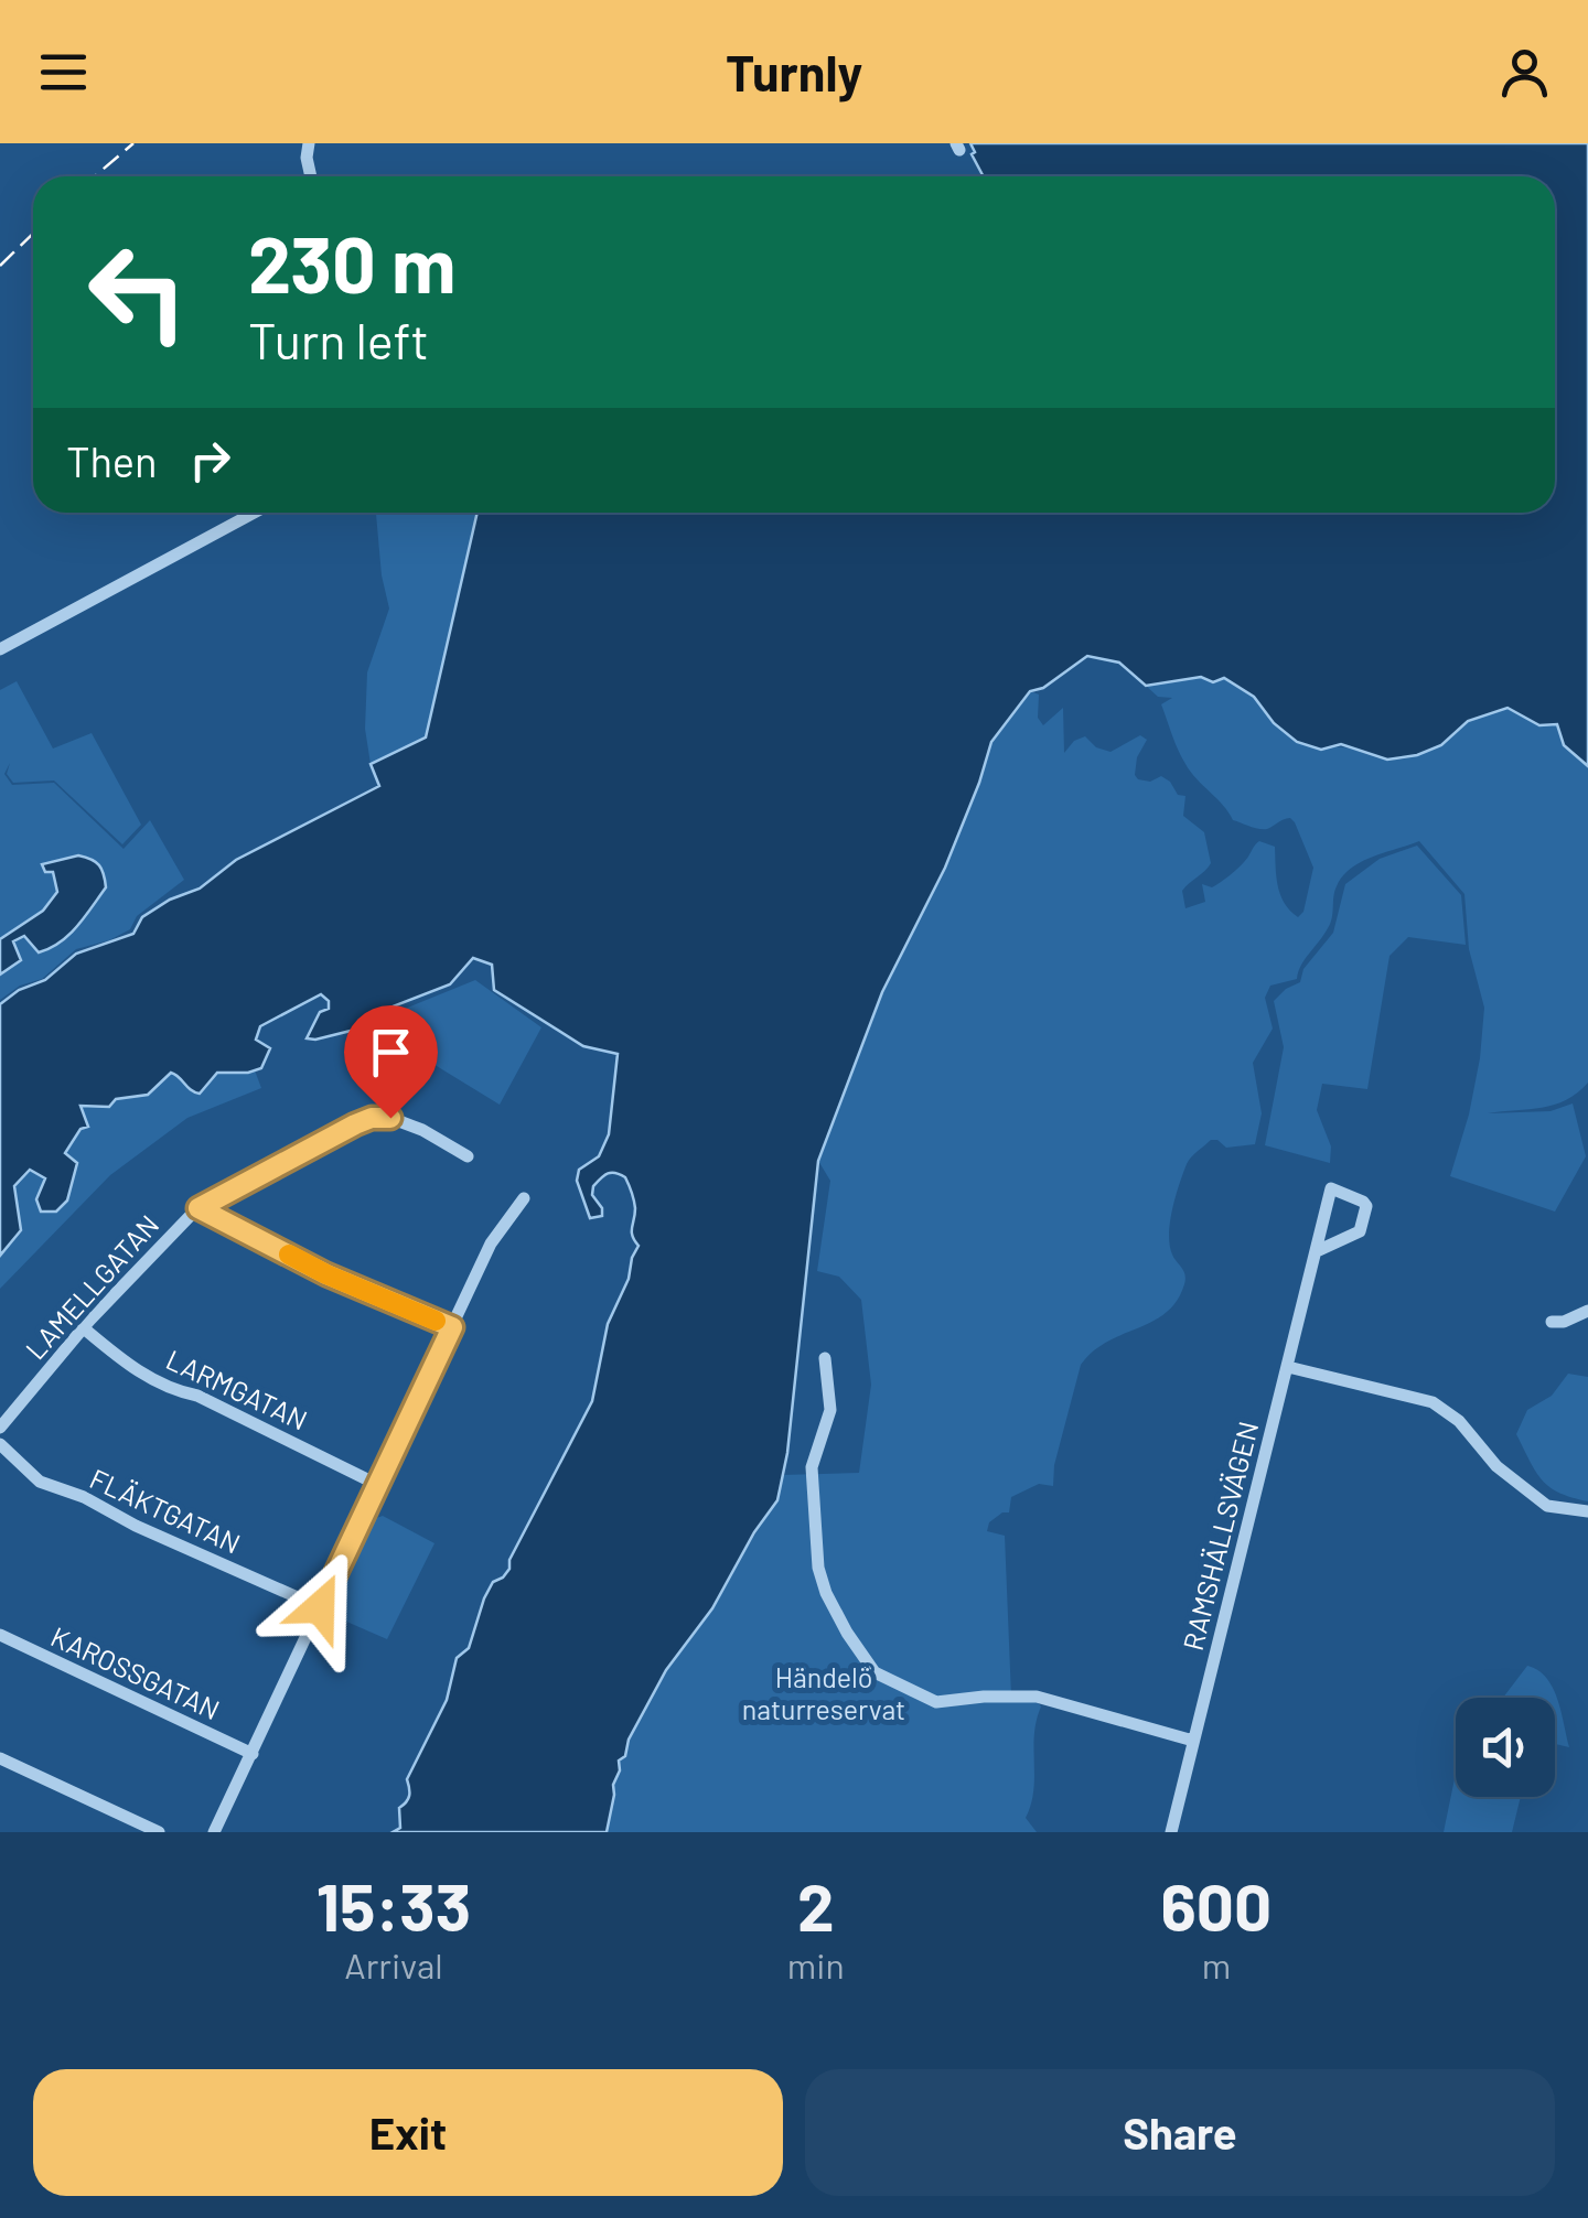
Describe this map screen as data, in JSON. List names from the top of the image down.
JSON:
{
  "streets": {
    "street": [
      "LAMELLGATAN",
      "LARMGATAN",
      "FLÄKTGATAN",
      "RAMSHÄLLSVÄGEN",
      "KAROSSGATAN"
    ]
  },
  "crossings": [
    ["LAMELLGATAN", "LARMGATAN"]
  ],
  "parks": ["Händelö naturreservat"],
  "page": {
    "header": "Turnly",
    "turn": ["230 m", "Turn left"],
    "then": "Then",
    "eta": [
      "15:33",
      "Arrival",
      "2",
      "min",
      "600",
      "m"
    ],
    "buttons": ["Exit", "Share"]
  }
}
